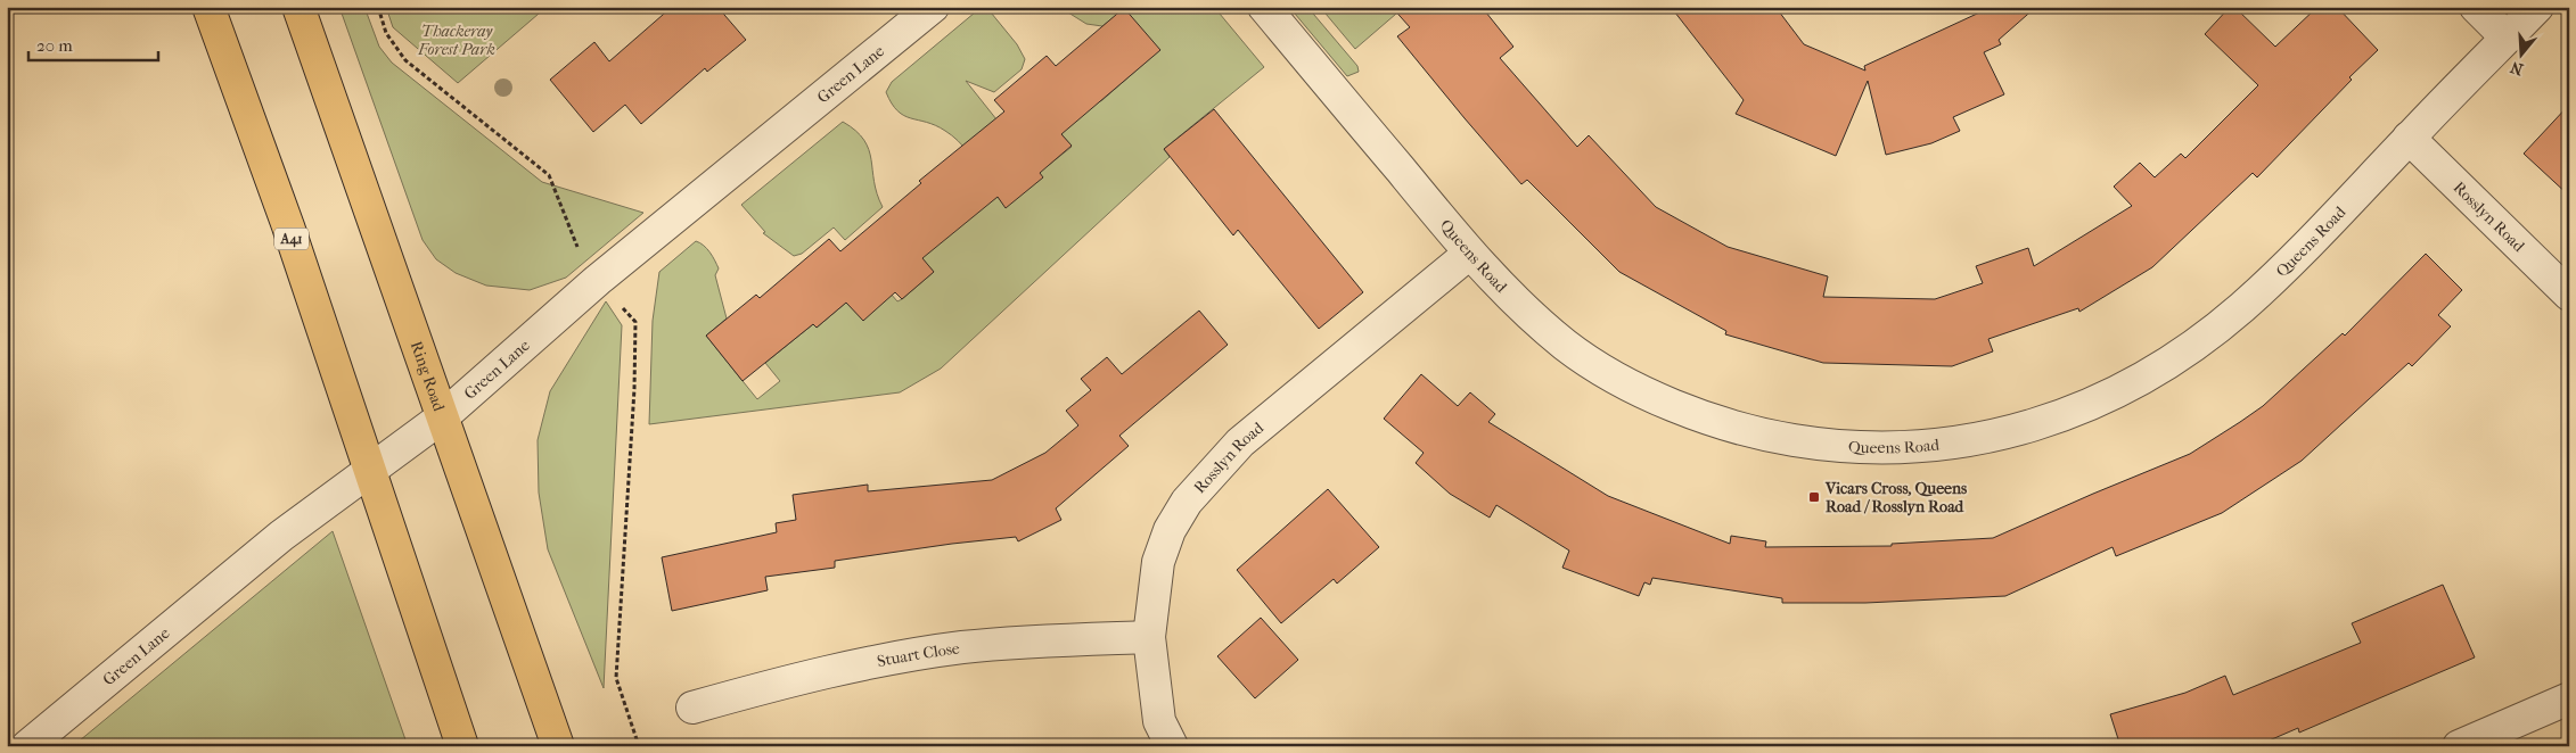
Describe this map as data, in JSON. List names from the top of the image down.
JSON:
{
  "streets": {
    "highway": ["A41", "Ring Road"],
    "street": [
      "Green Lane",
      "Rosslyn Road",
      "Queens Road",
      "Stuart Close"
    ]
  },
  "crossings": [
    ["Green Lane", "A41"],
    ["Green Lane", "Ring Road"],
    ["Rosslyn Road", "Queens Road"],
    ["Rosslyn Road", "Stuart Close"]
  ],
  "parks": ["Thackeray Forest Park"],
  "places": {
    "transit": ["Vicars Cross, Queens Road / Rosslyn Road"]
  },
  "scale_bar": "20 m",
  "north": "bottom"
}
